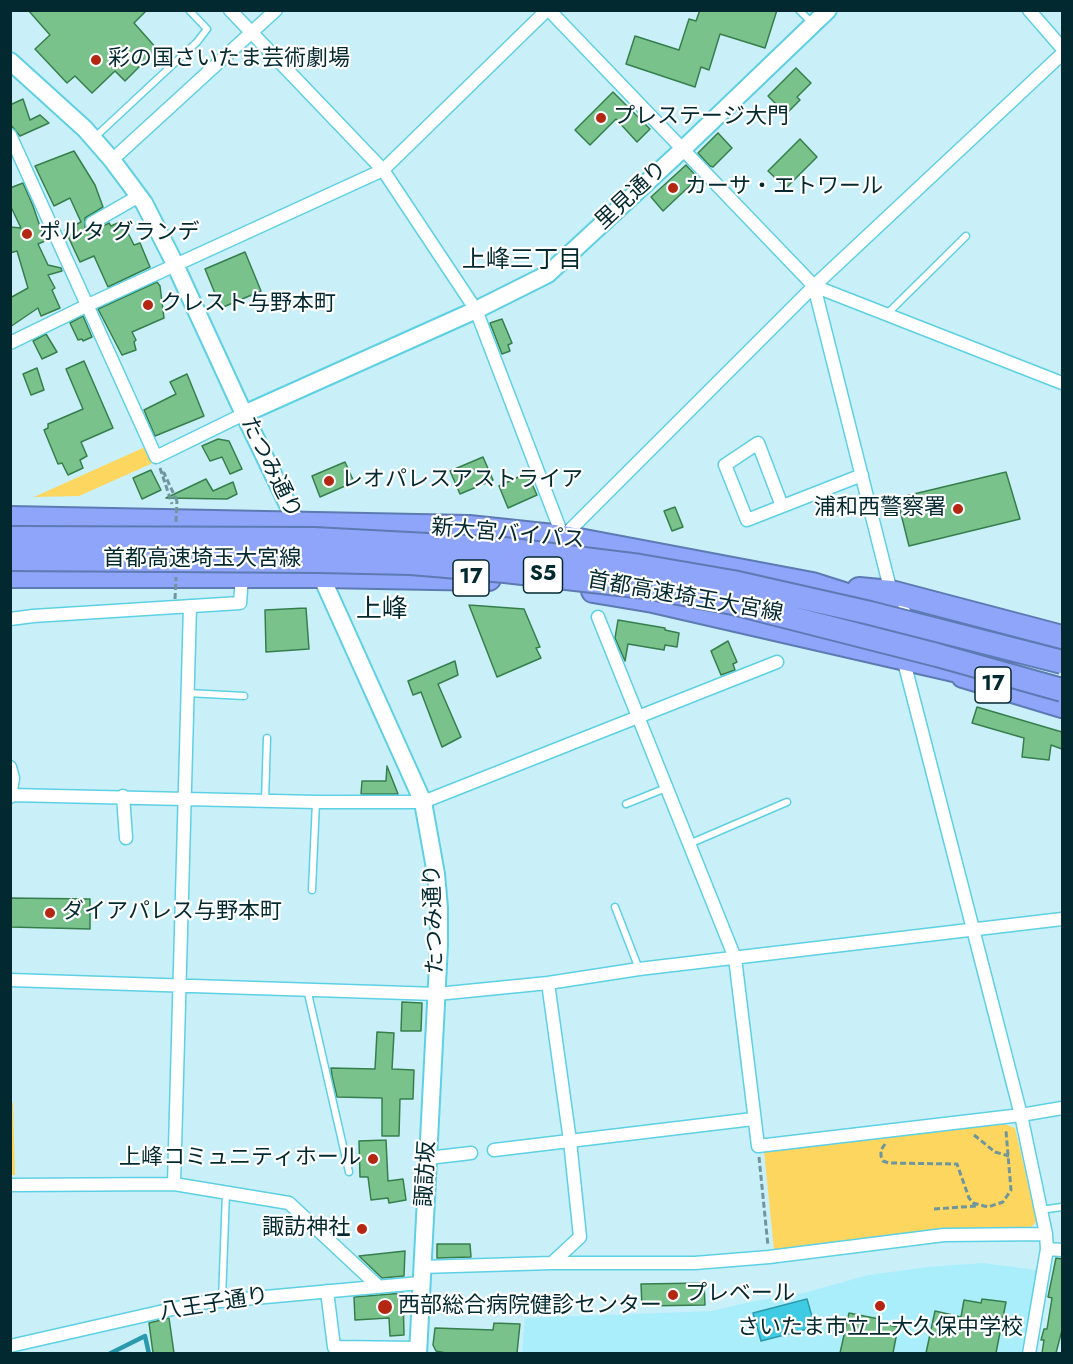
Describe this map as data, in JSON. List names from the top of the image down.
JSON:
{
  "streets": {
    "highway": [
      "新大宮バイパス",
      "首都高速埼玉大宮線",
      "S5",
      "17"
    ],
    "main road": ["里見通り", "たつみ通り", "諏訪坂"],
    "street": ["八王子通り"]
  },
  "crossings": [
    ["里見通り", "たつみ通り"],
    ["たつみ通り", "新大宮バイパス"],
    ["たつみ通り", "諏訪坂"],
    ["新大宮バイパス", "首都高速埼玉大宮線"],
    ["新大宮バイパス", "17"],
    ["諏訪坂", "八王子通り"]
  ],
  "districts": ["上峰三丁目", "上峰"],
  "places": [
    "彩の国さいたま芸術劇場",
    "プレステージ大門",
    "カーサ・エトワール",
    "ポルタ グランデ",
    "クレスト与野本町",
    "レオパレスアストライア",
    "浦和西警察署",
    "ダイアパレス与野本町",
    "上峰コミュニティホール",
    "諏訪神社",
    "プレベール",
    "さいたま市立上大久保中学校",
    "西部総合病院健診センター"
  ]
}
